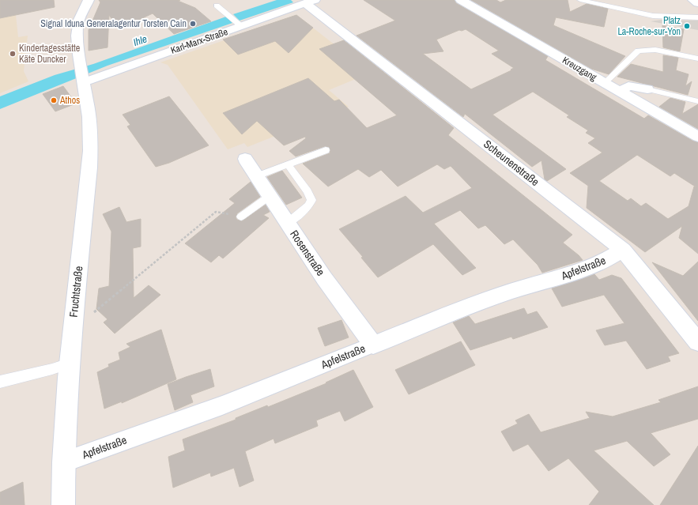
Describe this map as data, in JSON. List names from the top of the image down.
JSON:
{
  "streets": {
    "street": [
      "Karl-Marx-Straße",
      "Kreuzgang",
      "Scheunenstraße",
      "Rosenstraße",
      "Apfelstraße",
      "Fruchtstraße"
    ]
  },
  "crossings": [
    ["Karl-Marx-Straße", "Scheunenstraße"],
    ["Karl-Marx-Straße", "Fruchtstraße"],
    ["Scheunenstraße", "Apfelstraße"],
    ["Rosenstraße", "Apfelstraße"],
    ["Apfelstraße", "Fruchtstraße"]
  ],
  "water": ["Ihle"],
  "places": [
    "Signal Iduna Generalagentur Torsten Cain",
    "Platz La-Roche-sur-Yon",
    "Kindertagesstätte Käte Duncker",
    "Athos"
  ]
}
